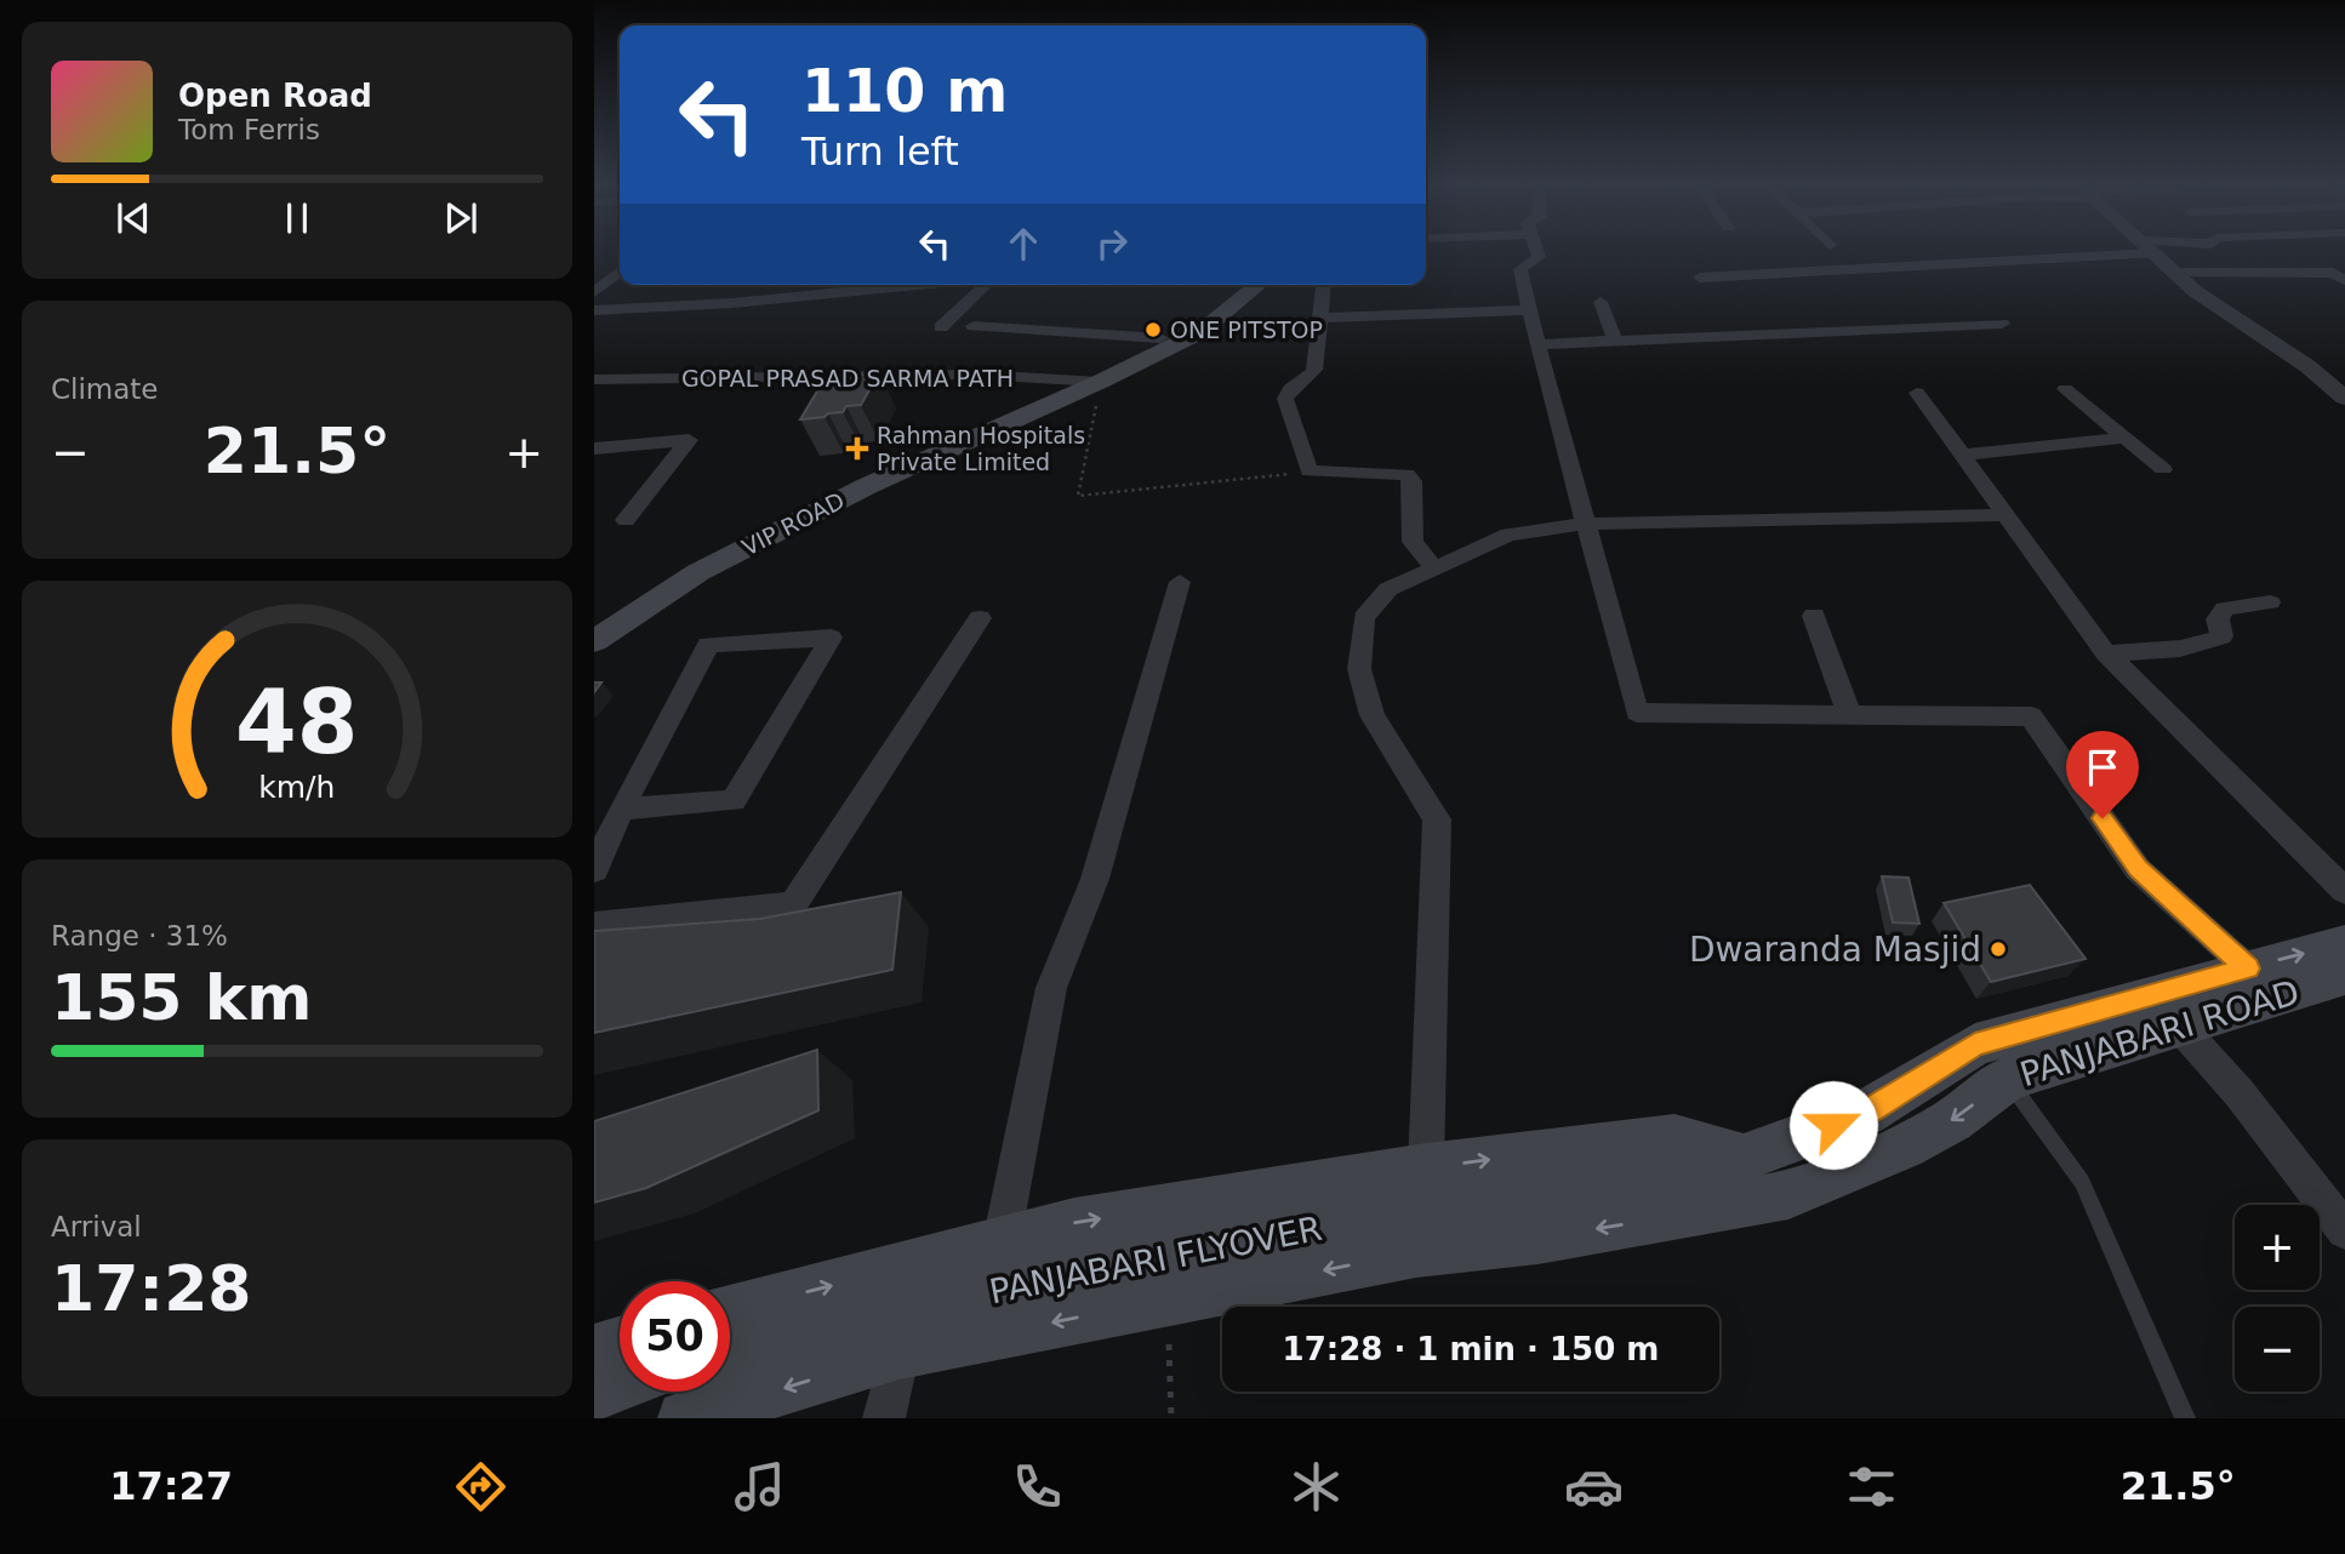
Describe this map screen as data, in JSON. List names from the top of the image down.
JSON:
{
  "streets": {
    "main road": ["VIP ROAD", "PANJABARI ROAD", "PANJABARI FLYOVER"],
    "street": ["GOPAL PRASAD SARMA PATH"]
  },
  "crossings": [
    ["GOPAL PRASAD SARMA PATH", "VIP ROAD"],
    ["PANJABARI ROAD", "PANJABARI FLYOVER"]
  ],
  "places": {
    "other": ["ONE PITSTOP", "Dwaranda Masjid"],
    "health": ["Rahman Hospitals Private Limited"]
  },
  "page": {
    "turn": ["110 m", "Turn left"],
    "song": ["Open Road", "Tom Ferris"],
    "tile": [
      "Climate",
      ["Range · 31%", "155 km"],
      ["Arrival", "17:28"]
    ],
    "heat": ["−", "21.5°", "+"],
    "map_buttons": ["+", "−"],
    "limit": "50",
    "trip": "17:28 · 1 min · 150 m",
    "tabs": ["17:27", "21.5°"],
    "gauge": ["48", "km/h"]
  }
}
